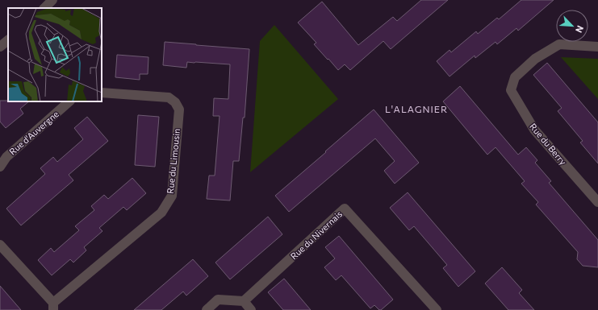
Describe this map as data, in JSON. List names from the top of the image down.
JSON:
{
  "streets": {
    "street": [
      "Rue d'Auvergne",
      "Rue du Berry",
      "Rue du Limousin",
      "Rue du Nivernais"
    ]
  },
  "districts": ["L'ALAGNIER"],
  "north": "bottom right"
}
